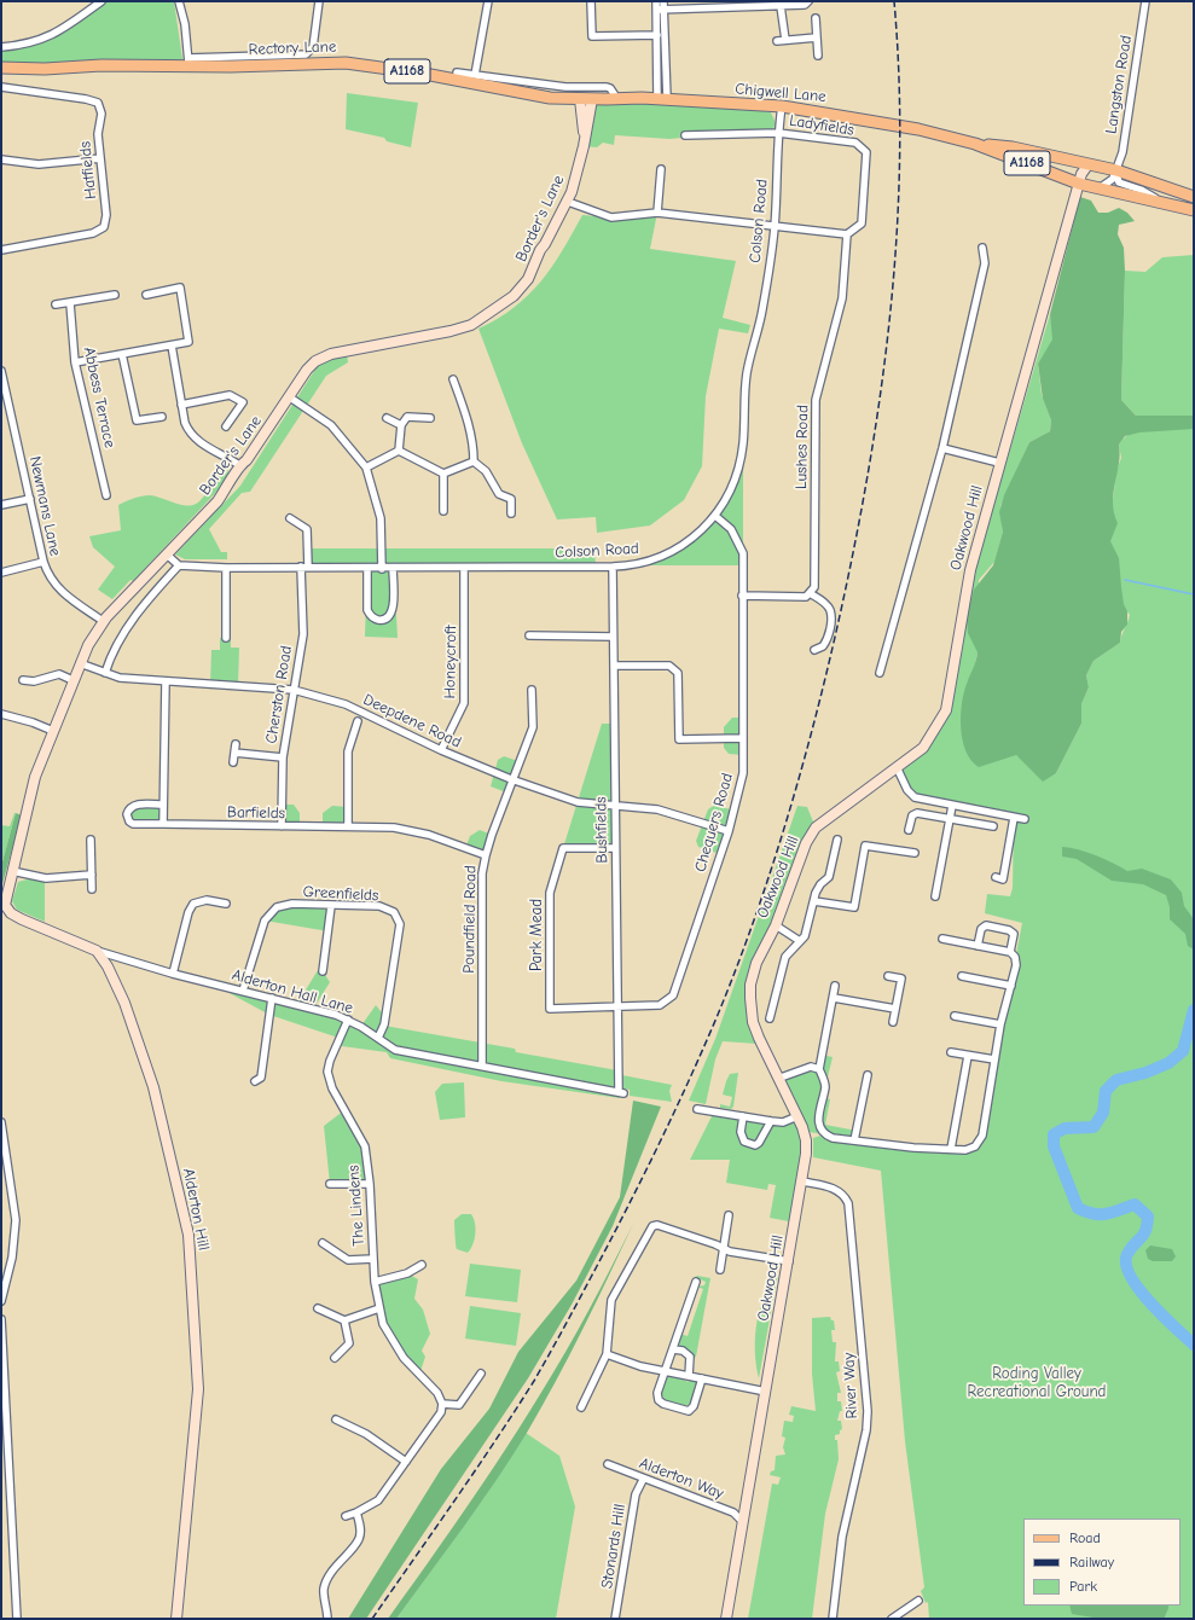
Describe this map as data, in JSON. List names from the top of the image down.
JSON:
{
  "streets": {
    "main road": ["Rectory Lane", "A1168", "Chigwell Lane"],
    "street": [
      "Langston Road",
      "Ladyfields",
      "Hatfields",
      "Border's Lane",
      "Colson Road",
      "Abbess Terrace",
      "Lushes Road",
      "Newmans Lane",
      "Oakwood Hill",
      "Honeycroft",
      "Cherston Road",
      "Deepdene Road",
      "Barfields",
      "Chequers Road",
      "Bushfields",
      "Greenfields",
      "Poundfield Road",
      "Park Mead",
      "Alderton Hall Lane",
      "The Lindens",
      "Alderton Hill",
      "River Way",
      "Alderton Way",
      "Stonards Hill"
    ]
  },
  "crossings": [
    ["Rectory Lane", "Chigwell Lane"],
    ["Rectory Lane", "Border's Lane"],
    ["Langston Road", "Chigwell Lane"],
    ["Chigwell Lane", "Border's Lane"],
    ["Chigwell Lane", "Colson Road"],
    ["Chigwell Lane", "Oakwood Hill"],
    ["Ladyfields", "Colson Road"],
    ["Ladyfields", "Lushes Road"],
    ["Border's Lane", "Newmans Lane"],
    ["Border's Lane", "Deepdene Road"],
    ["Colson Road", "Honeycroft"],
    ["Colson Road", "Cherston Road"],
    ["Colson Road", "Chequers Road"],
    ["Colson Road", "Bushfields"],
    ["Oakwood Hill", "River Way"],
    ["Oakwood Hill", "Alderton Way"],
    ["Honeycroft", "Deepdene Road"],
    ["Cherston Road", "Deepdene Road"],
    ["Cherston Road", "Barfields"],
    ["Deepdene Road", "Chequers Road"],
    ["Deepdene Road", "Bushfields"],
    ["Deepdene Road", "Poundfield Road"],
    ["Barfields", "Poundfield Road"],
    ["Chequers Road", "Bushfields"],
    ["Chequers Road", "Park Mead"],
    ["Bushfields", "Park Mead"],
    ["Bushfields", "Alderton Hall Lane"],
    ["Greenfields", "Alderton Hall Lane"],
    ["Poundfield Road", "Alderton Hall Lane"],
    ["Alderton Hall Lane", "The Lindens"],
    ["Alderton Hall Lane", "Alderton Hill"],
    ["Alderton Way", "Stonards Hill"]
  ],
  "parks": ["Roding Valley Recreational Ground"],
  "legend": ["Road", "Railway", "Park"]
}
